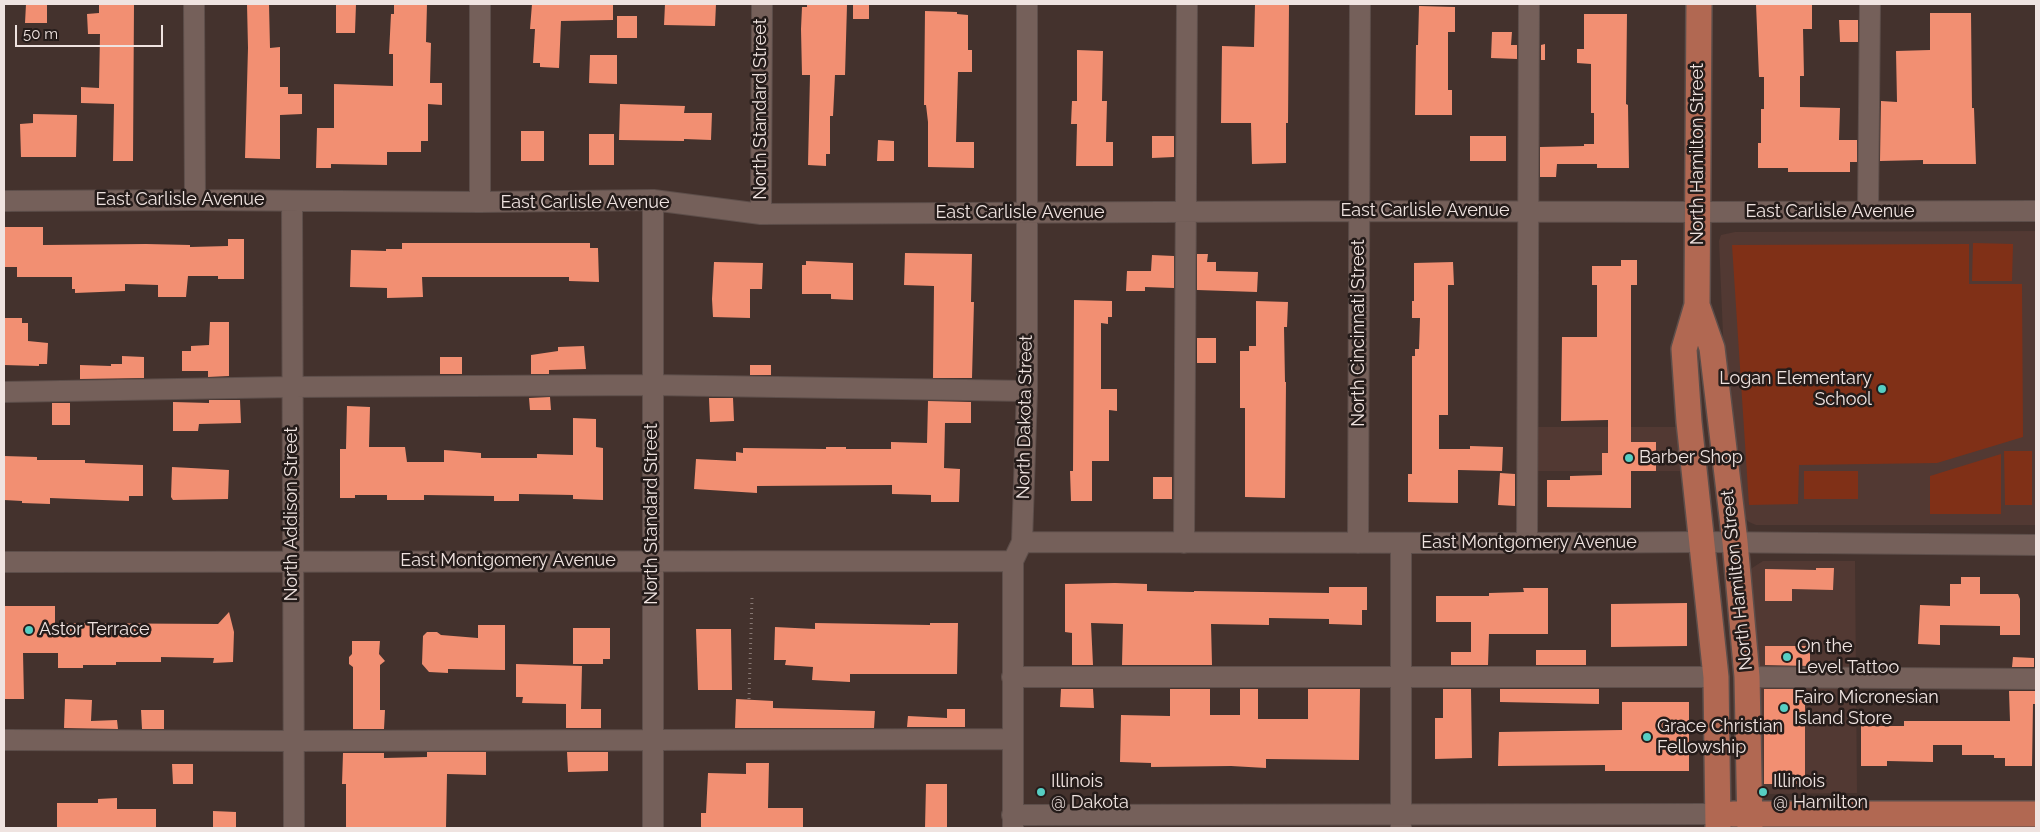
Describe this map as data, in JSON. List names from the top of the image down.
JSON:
{
  "streets": {
    "main road": ["North Hamilton Street"],
    "street": [
      "North Standard Street",
      "East Carlisle Avenue",
      "North Cincinnati Street",
      "North Dakota Street",
      "North Addison Street",
      "East Montgomery Avenue"
    ]
  },
  "crossings": [
    ["North Standard Street", "East Carlisle Avenue"],
    ["North Standard Street", "East Montgomery Avenue"],
    ["North Hamilton Street", "East Carlisle Avenue"],
    ["North Hamilton Street", "East Montgomery Avenue"],
    ["East Carlisle Avenue", "North Cincinnati Street"],
    ["East Carlisle Avenue", "North Dakota Street"],
    ["East Carlisle Avenue", "North Addison Street"],
    ["North Cincinnati Street", "East Montgomery Avenue"],
    ["North Dakota Street", "East Montgomery Avenue"],
    ["North Addison Street", "East Montgomery Avenue"]
  ],
  "places": [
    "Logan Elementary School",
    "Barber Shop",
    "Astor Terrace",
    "On the Level Tattoo",
    "Fairo Micronesian Island Store",
    "Grace Christian Fellowship",
    "Illinois @ Dakota",
    "Illinois @ Hamilton"
  ],
  "scale_bar": "50 m"
}
